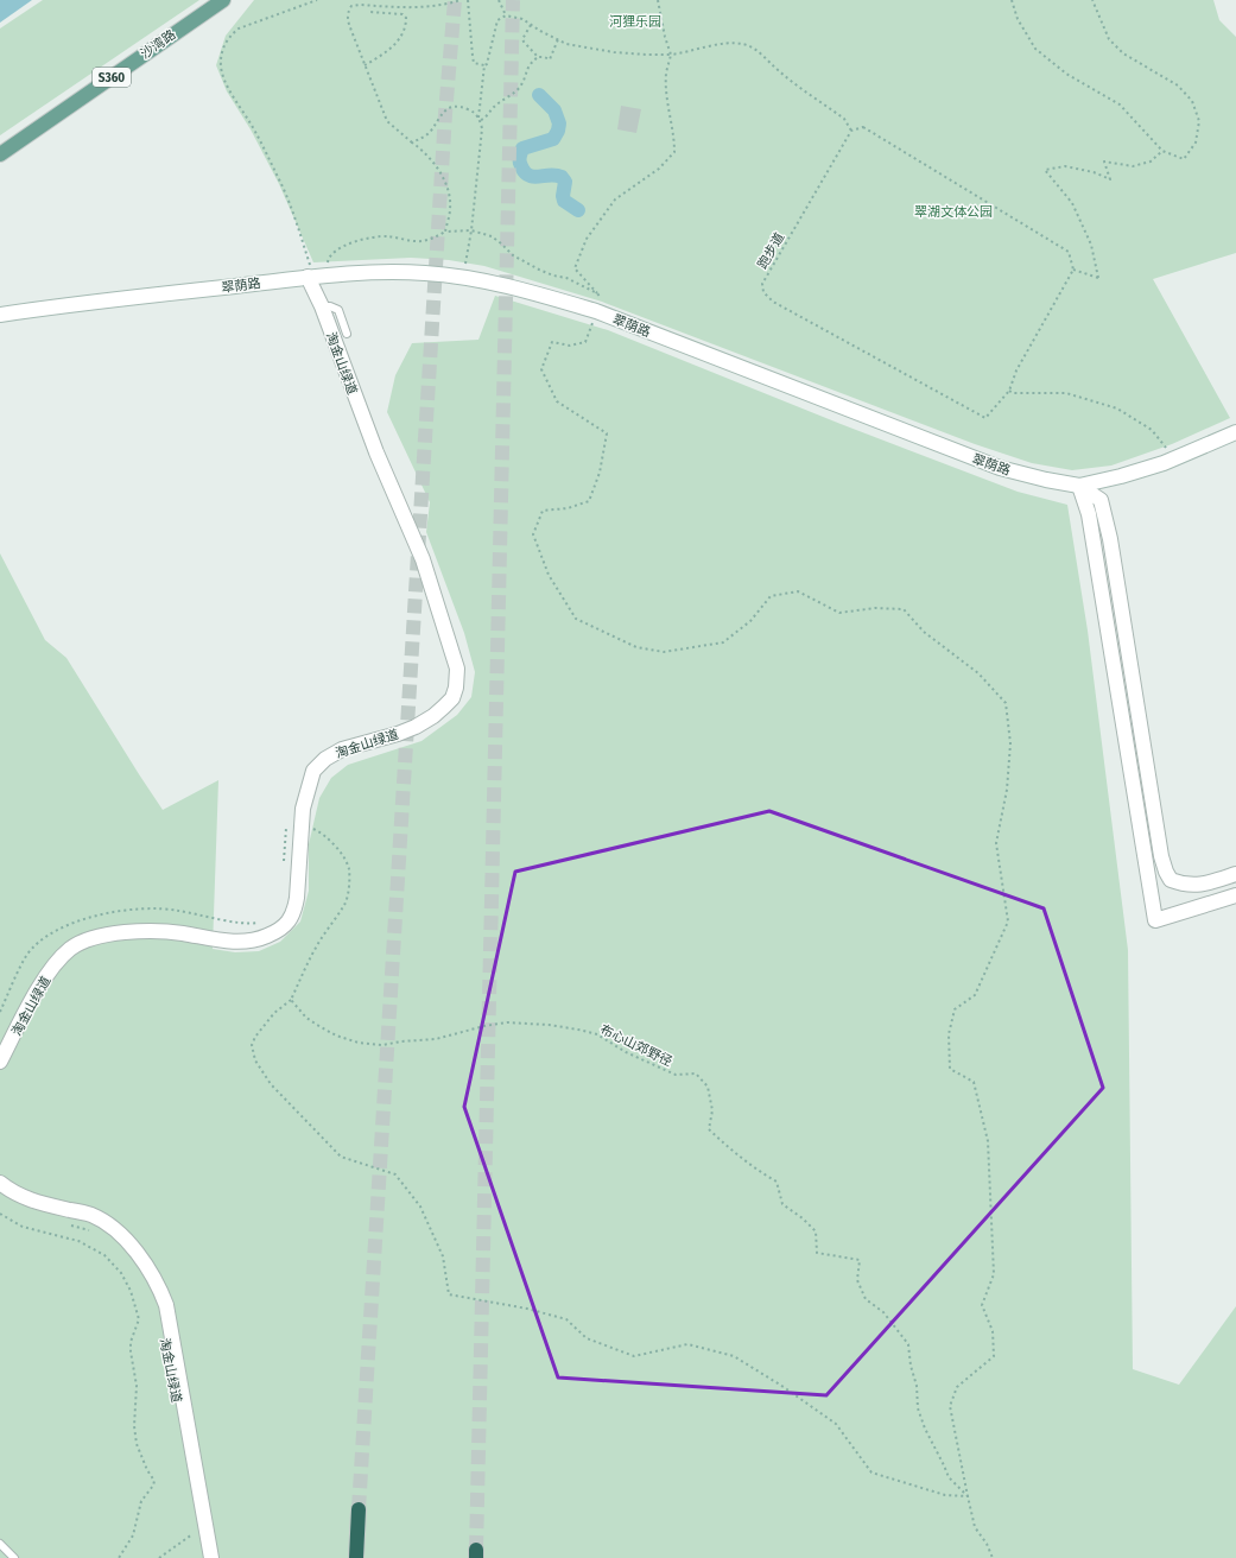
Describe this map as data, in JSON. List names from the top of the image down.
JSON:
{
  "streets": {
    "main road": ["沙湾路", "S360"],
    "street": ["翠荫路", "淘金山绿道"],
    "path": ["跑步道", "布心山郊野径"]
  },
  "crossings": [
    ["翠荫路", "淘金山绿道"]
  ],
  "parks": ["河狸乐园", "翠湖文体公园"]
}
